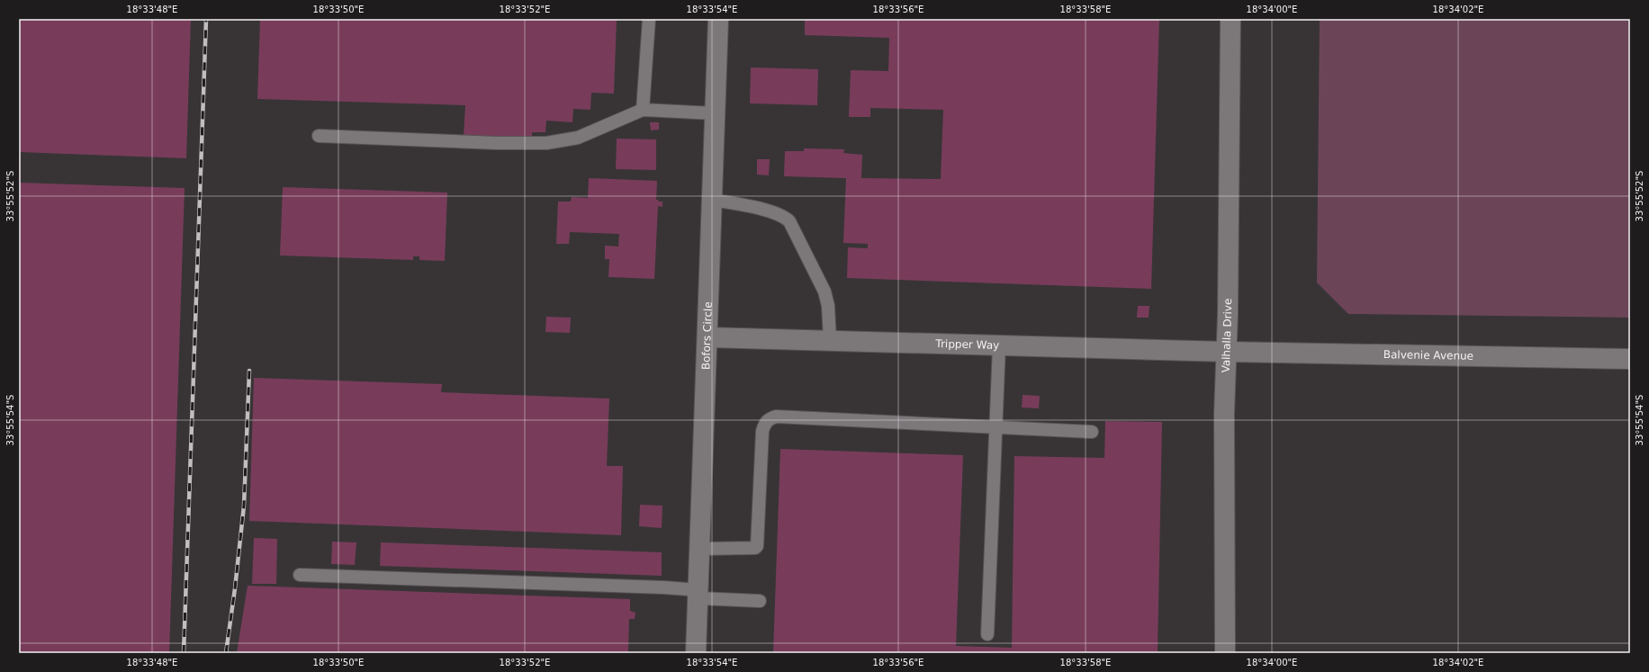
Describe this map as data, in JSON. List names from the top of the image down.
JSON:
{
  "streets": {
    "street": [
      "Bofors Circle",
      "Valhalla Drive",
      "Tripper Way",
      "Balvenie Avenue"
    ]
  },
  "crossings": [
    ["Bofors Circle", "Tripper Way"],
    ["Valhalla Drive", "Tripper Way"],
    ["Valhalla Drive", "Balvenie Avenue"],
    ["Tripper Way", "Balvenie Avenue"]
  ],
  "coordinates": [
    "18°33'48\"E",
    "18°33'50\"E",
    "18°33'52\"E",
    "18°33'54\"E",
    "18°33'56\"E",
    "18°33'58\"E",
    "18°34'00\"E",
    "18°34'02\"E",
    "33°55'52\"S",
    "33°55'54\"S"
  ]
}
